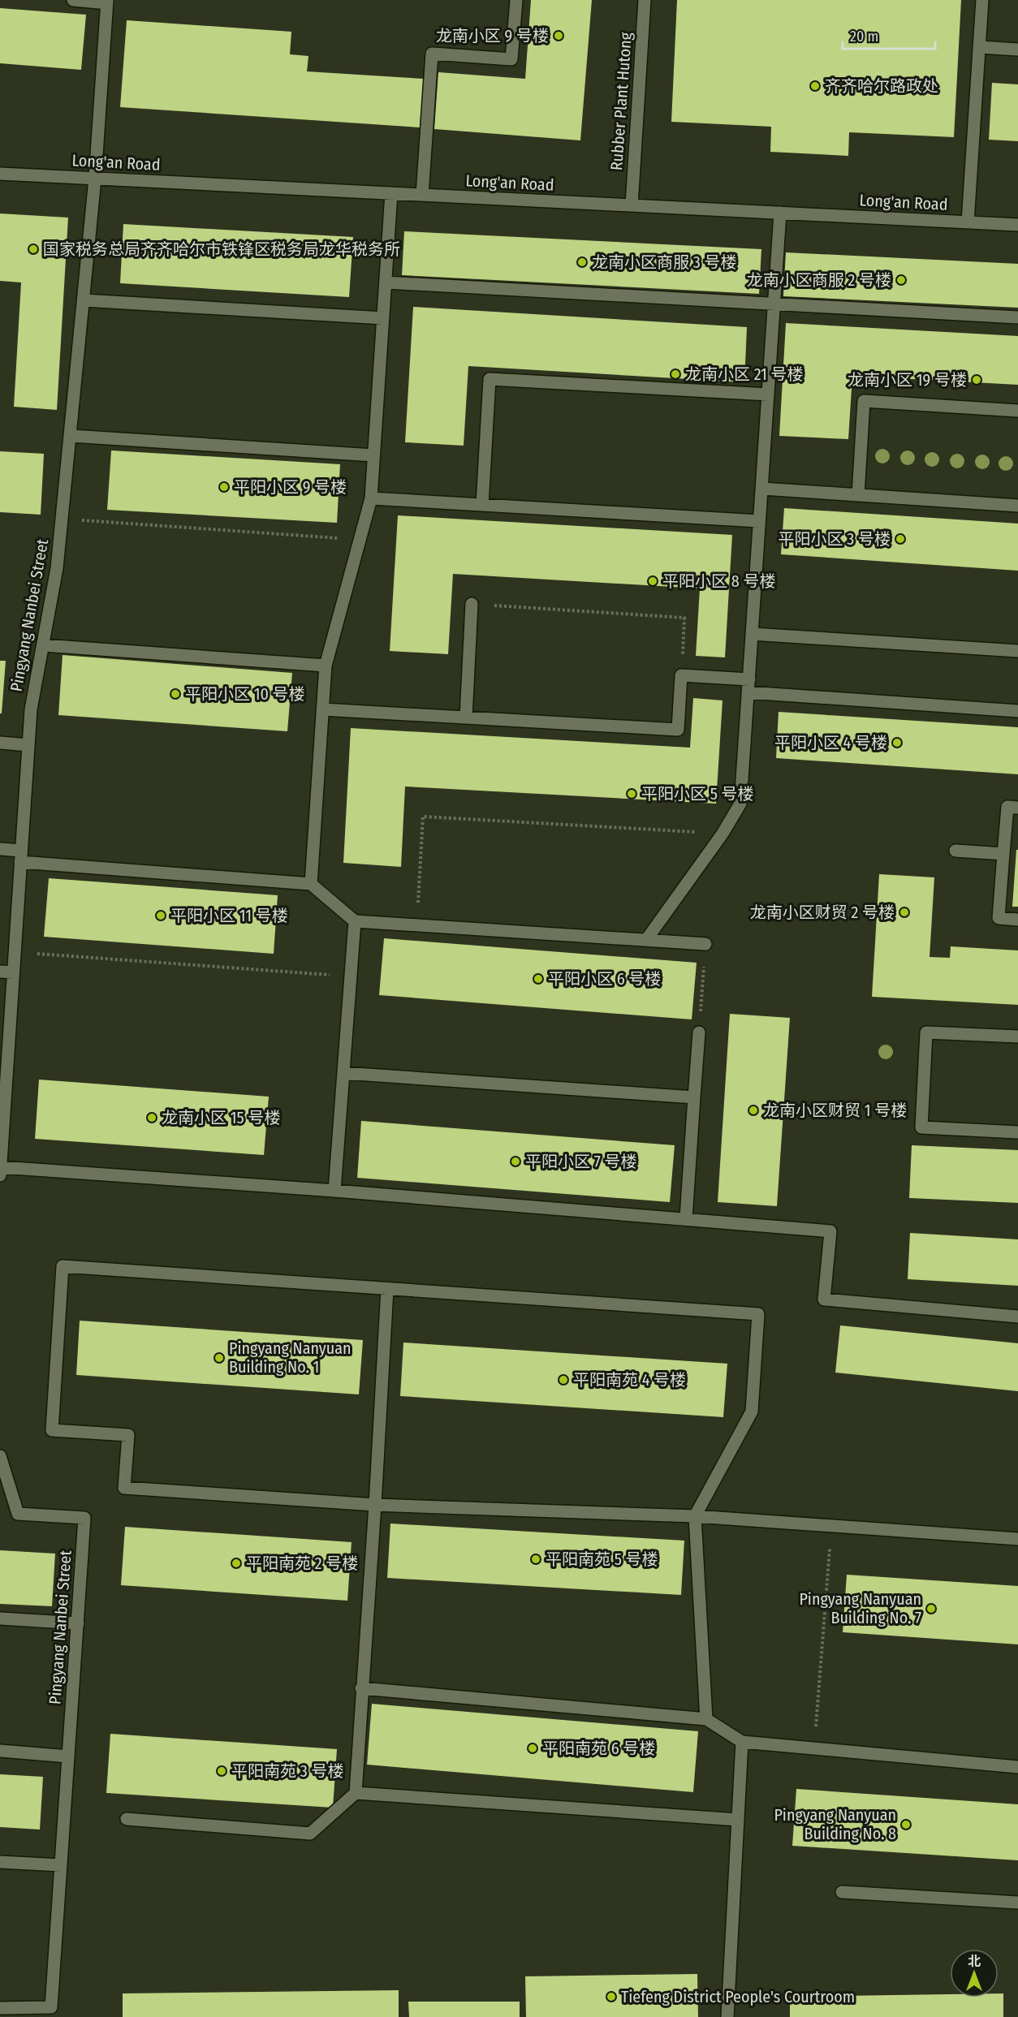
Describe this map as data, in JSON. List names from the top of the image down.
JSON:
{
  "streets": {
    "street": ["Rubber Plant Hutong", "Long'an Road", "Pingyang Nanbei Street"]
  },
  "crossings": [
    ["Rubber Plant Hutong", "Long'an Road"],
    ["Long'an Road", "Pingyang Nanbei Street"]
  ],
  "places": [
    "龙南小区 9 号楼",
    "齐齐哈尔路政处",
    "国家税务总局齐齐哈尔市铁锋区税务局龙华税务所",
    "龙南小区商服 3 号楼",
    "龙南小区商服 2 号楼",
    "龙南小区 21 号楼",
    "龙南小区 19 号楼",
    "平阳小区 9 号楼",
    "平阳小区 3 号楼",
    "平阳小区 8 号楼",
    "平阳小区 10 号楼",
    "平阳小区 4 号楼",
    "平阳小区 5 号楼",
    "龙南小区财贸 2 号楼",
    "平阳小区 11 号楼",
    "平阳小区 6 号楼",
    "龙南小区财贸 1 号楼",
    "龙南小区 15 号楼",
    "平阳小区 7 号楼",
    "Pingyang Nanyuan Building No. 1",
    "平阳南苑 4 号楼",
    "平阳南苑 5 号楼",
    "平阳南苑 2 号楼",
    "Pingyang Nanyuan Building No. 7",
    "平阳南苑 6 号楼",
    "平阳南苑 3 号楼",
    "Pingyang Nanyuan Building No. 8",
    "Tiefeng District People's Courtroom"
  ],
  "scale_bar": "20 m",
  "north": "top"
}
